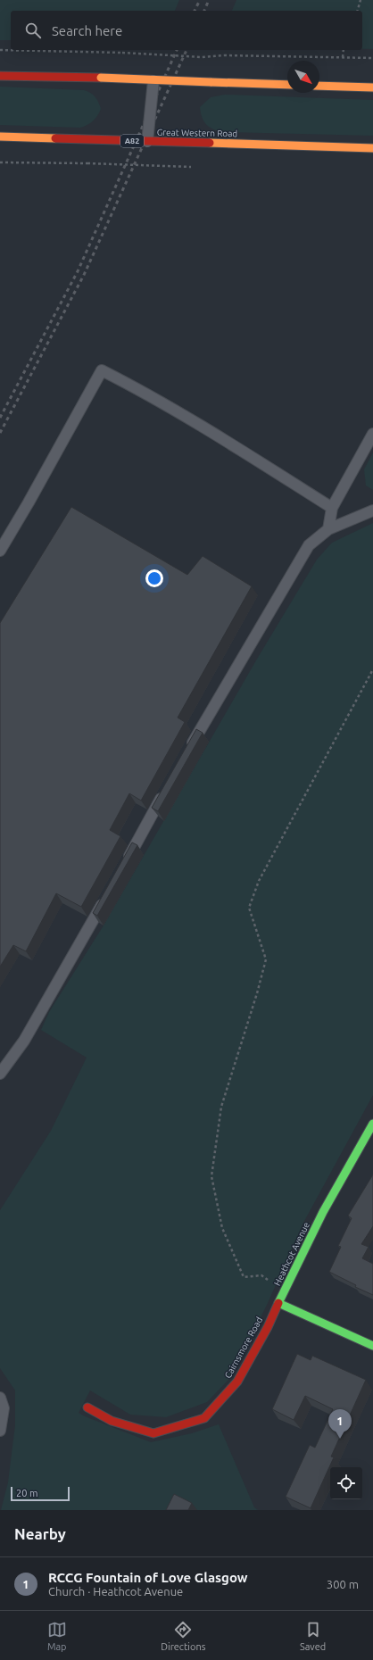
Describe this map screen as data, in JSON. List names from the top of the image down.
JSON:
{
  "streets": {
    "main road": [
      "Great Western Road",
      "A82",
      "Heathcot Avenue",
      "Cairnsmore Road"
    ]
  },
  "crossings": [
    ["Heathcot Avenue", "Cairnsmore Road"]
  ],
  "scale_bar": "20 m",
  "north": "bottom right",
  "page": {
    "search": "Search here",
    "pins": "1",
    "scale": "20 m",
    "heading": "Nearby",
    "list": [
      {
        "mark": "1",
        "name": "RCCG Fountain of Love Glasgow",
        "note": "Church · Heathcot Avenue",
        "value": "300 m"
      }
    ],
    "nav": ["Map", "Directions", "Saved"]
  }
}
